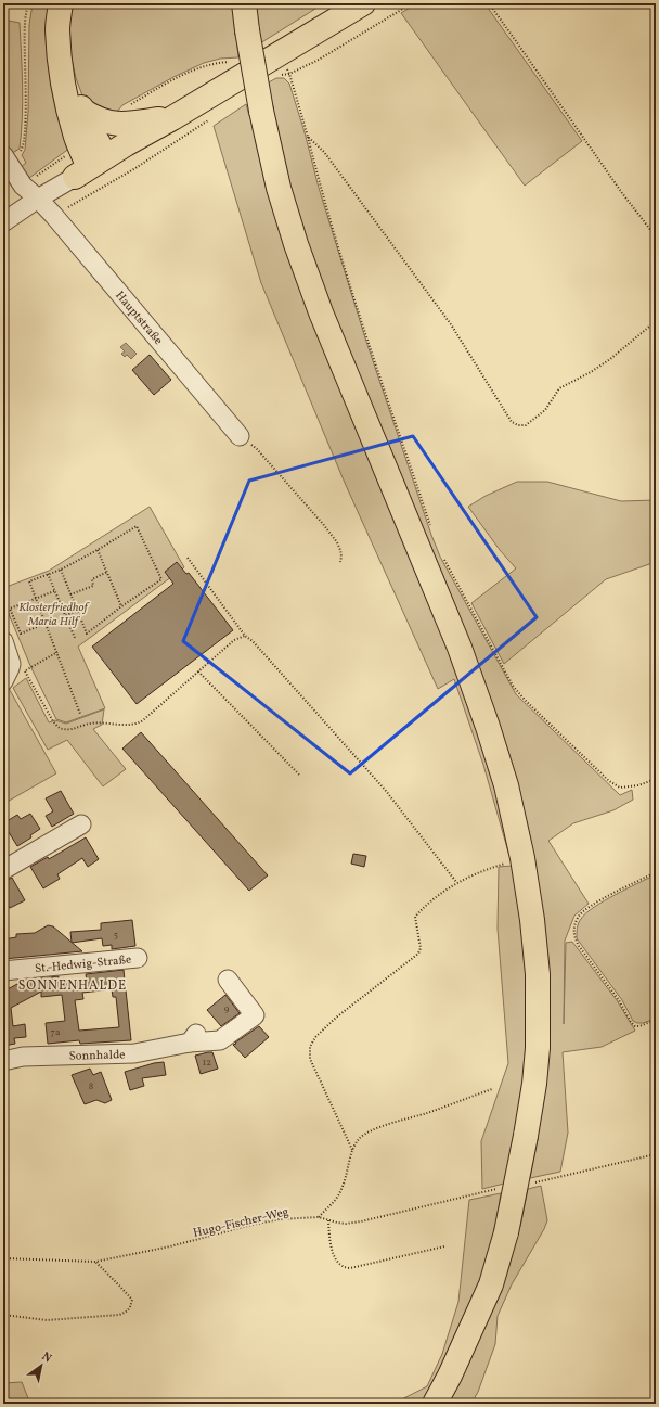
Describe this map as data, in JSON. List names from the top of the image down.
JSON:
{
  "streets": {
    "street": ["Hauptstraße", "St.-Hedwig-Straße", "Sonnhalde"],
    "path": ["Hugo-Fischer-Weg"]
  },
  "districts": ["SONNENHALDE"],
  "parks": ["Klosterfriedhof Maria Hilf"],
  "house_numbers": [
    "5",
    "9",
    "7a",
    "12",
    "8"
  ],
  "north": "top right"
}
